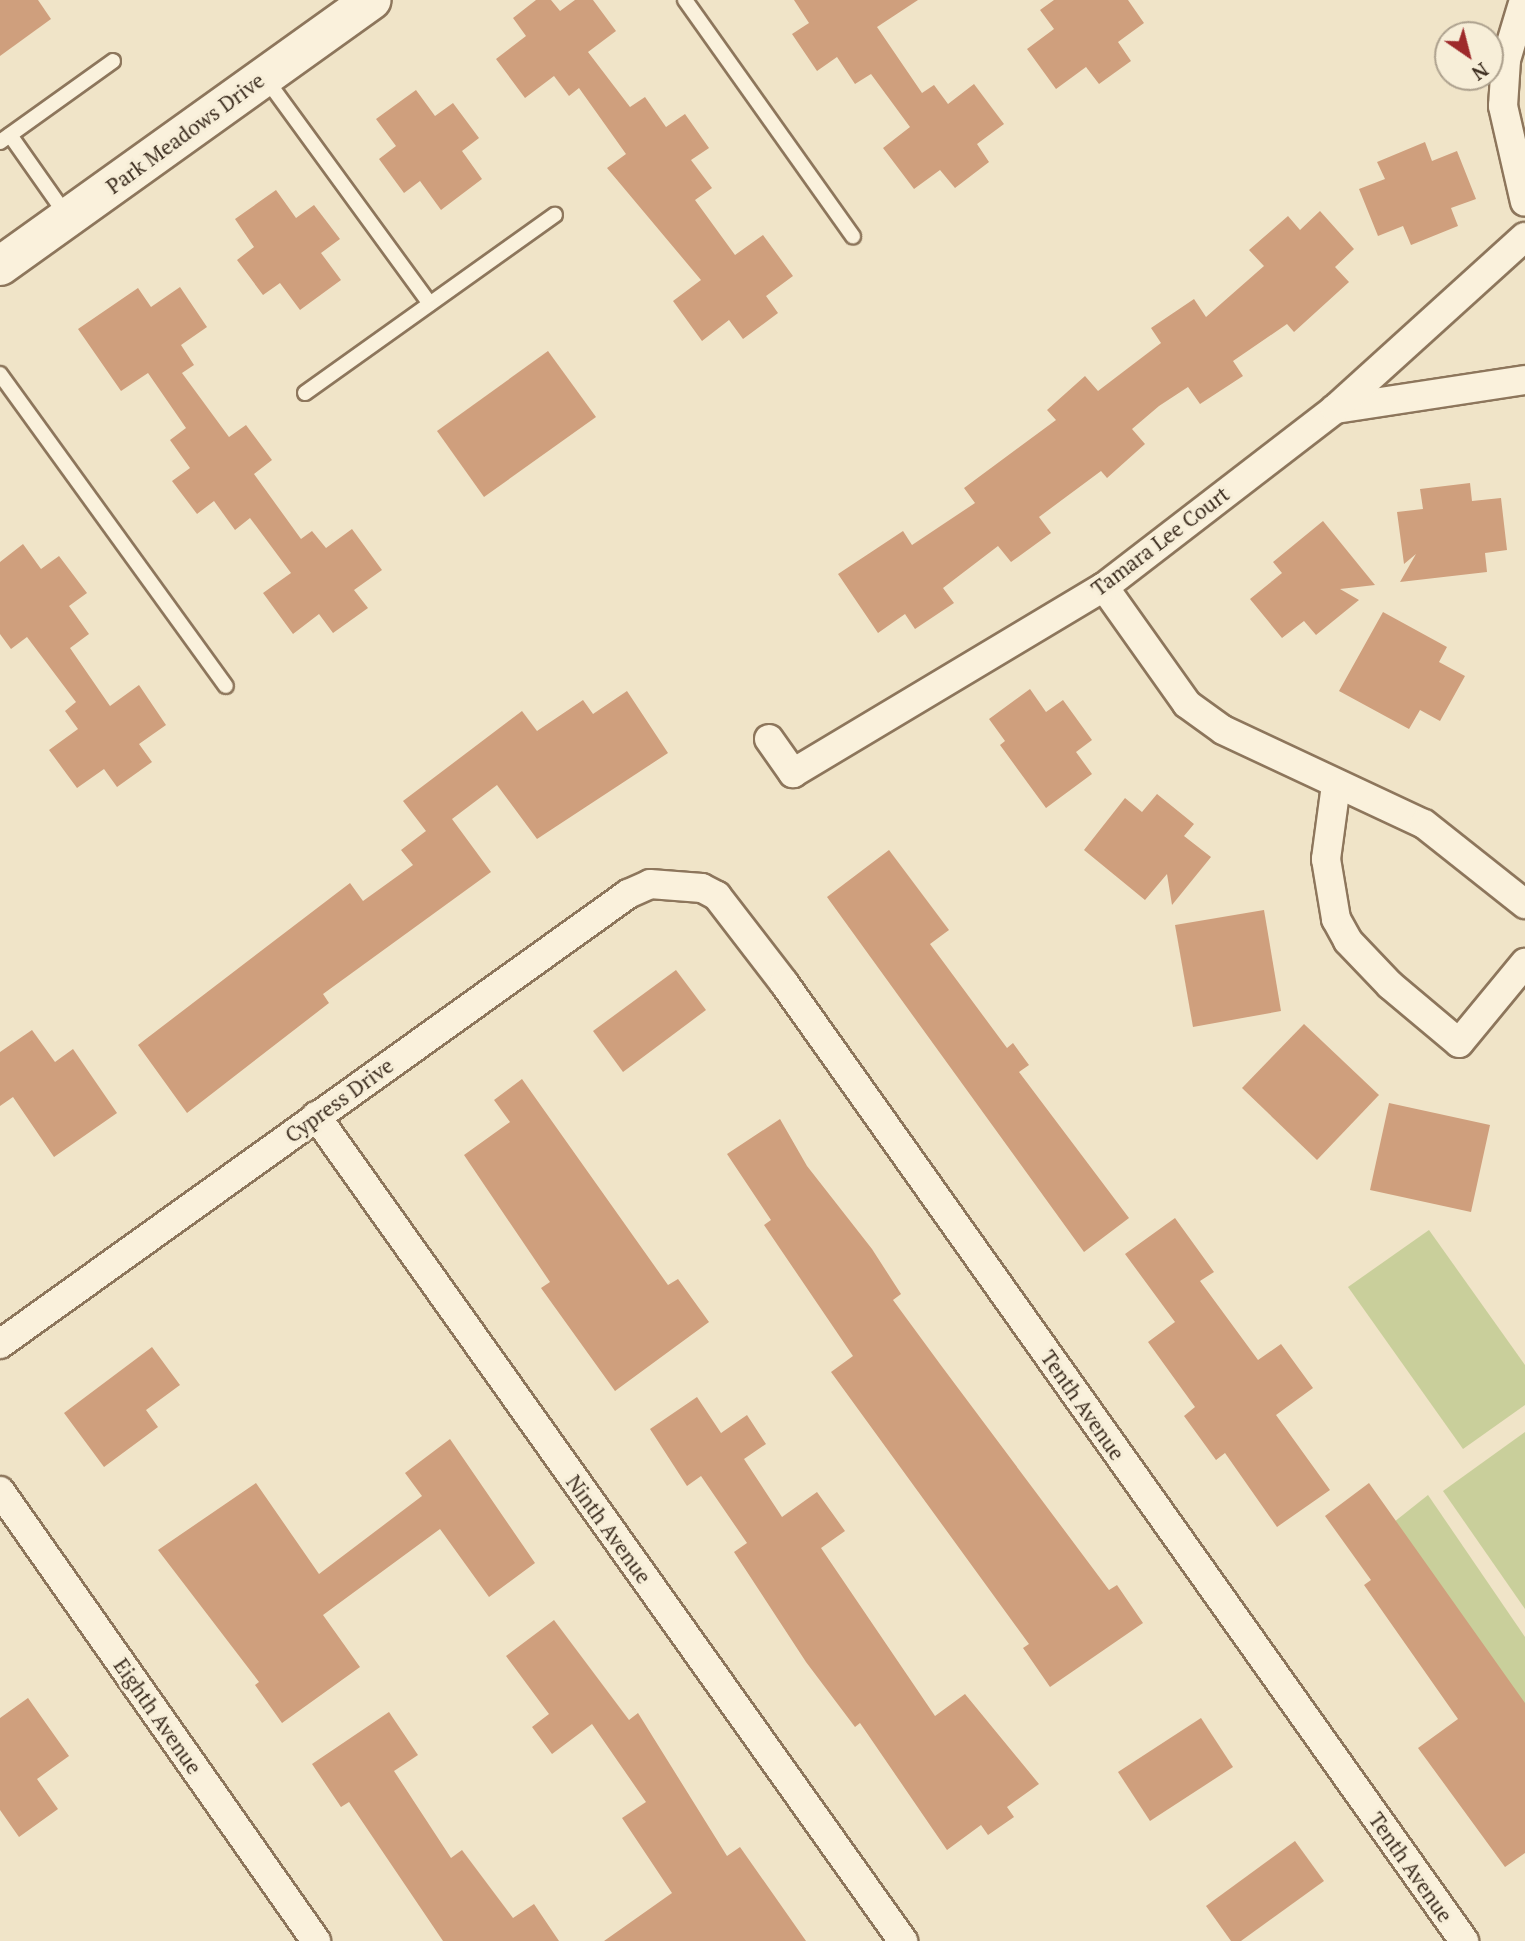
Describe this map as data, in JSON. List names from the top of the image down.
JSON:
{
  "streets": {
    "street": [
      "Park Meadows Drive",
      "Tamara Lee Court",
      "Cypress Drive",
      "Tenth Avenue",
      "Ninth Avenue",
      "Eighth Avenue"
    ]
  },
  "crossings": [
    ["Cypress Drive", "Tenth Avenue"],
    ["Cypress Drive", "Ninth Avenue"]
  ],
  "north": "bottom right"
}
